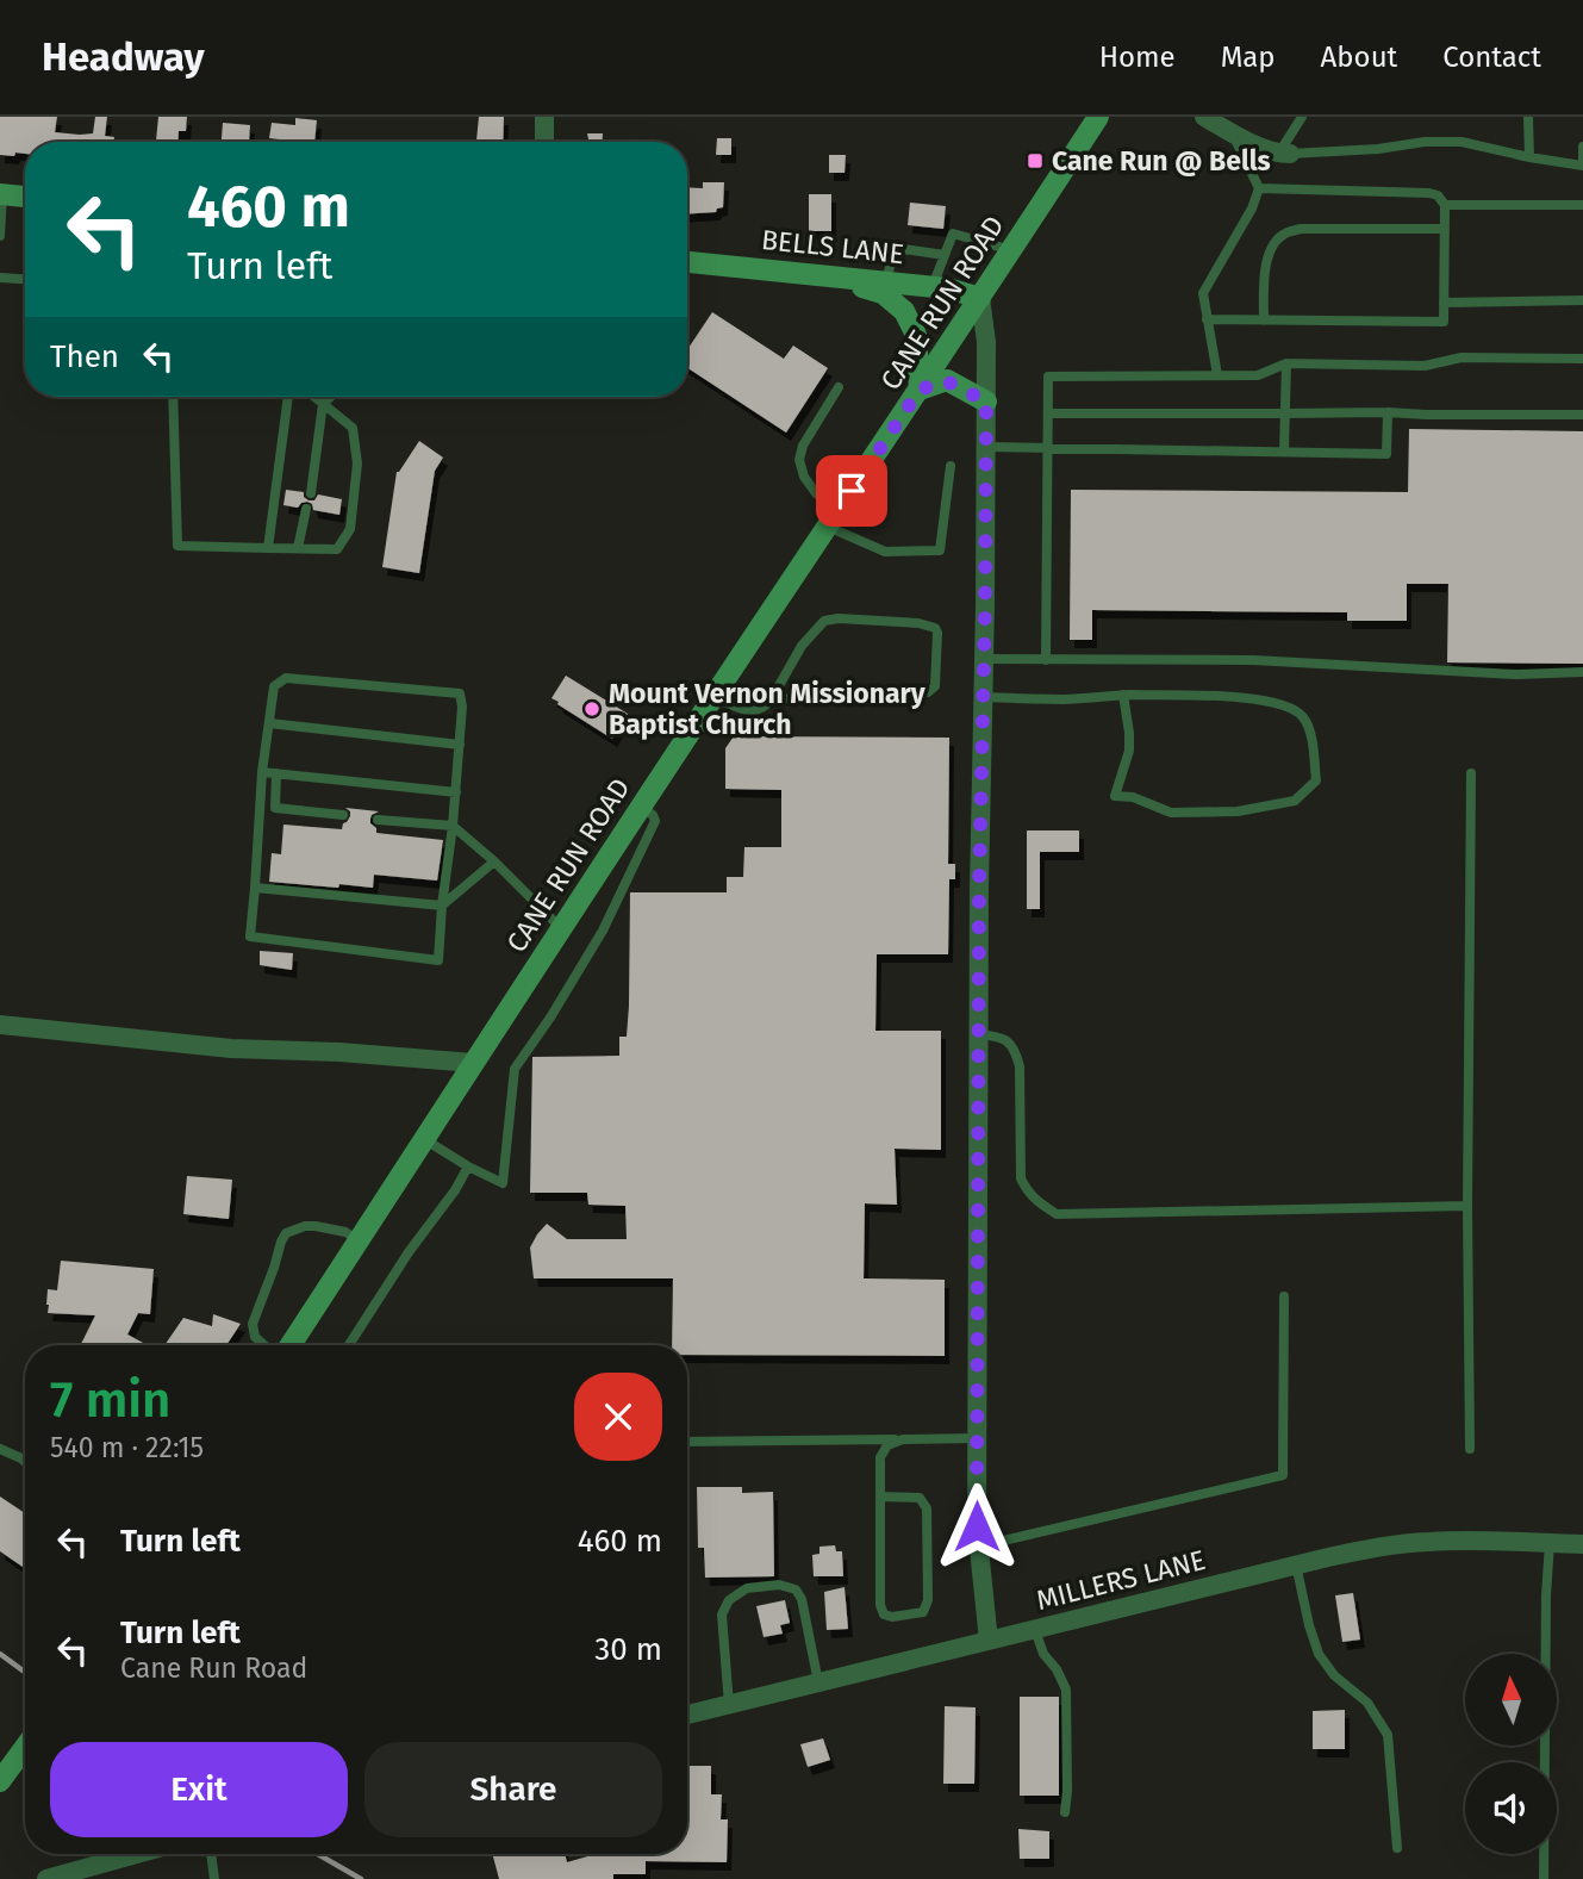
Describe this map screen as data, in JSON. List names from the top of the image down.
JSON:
{
  "streets": {
    "main road": ["BELLS LANE", "CANE RUN ROAD"],
    "street": ["MILLERS LANE"]
  },
  "crossings": [
    ["BELLS LANE", "CANE RUN ROAD"]
  ],
  "places": {
    "transit": ["Cane Run @ Bells"],
    "other": ["Mount Vernon Missionary Baptist Church"]
  },
  "north": "top",
  "page": {
    "header": "Headway",
    "nav": [
      "Home",
      "Map",
      "About",
      "Contact"
    ],
    "turn": ["460 m", "Turn left"],
    "then": "Then",
    "heading": ["7 min", "540 m · 22:15"],
    "list": [
      {
        "name": "Turn left",
        "value": "460 m"
      },
      {
        "name": "Turn left",
        "note": "Cane Run Road",
        "value": "30 m"
      }
    ],
    "buttons": ["Exit", "Share"]
  }
}
